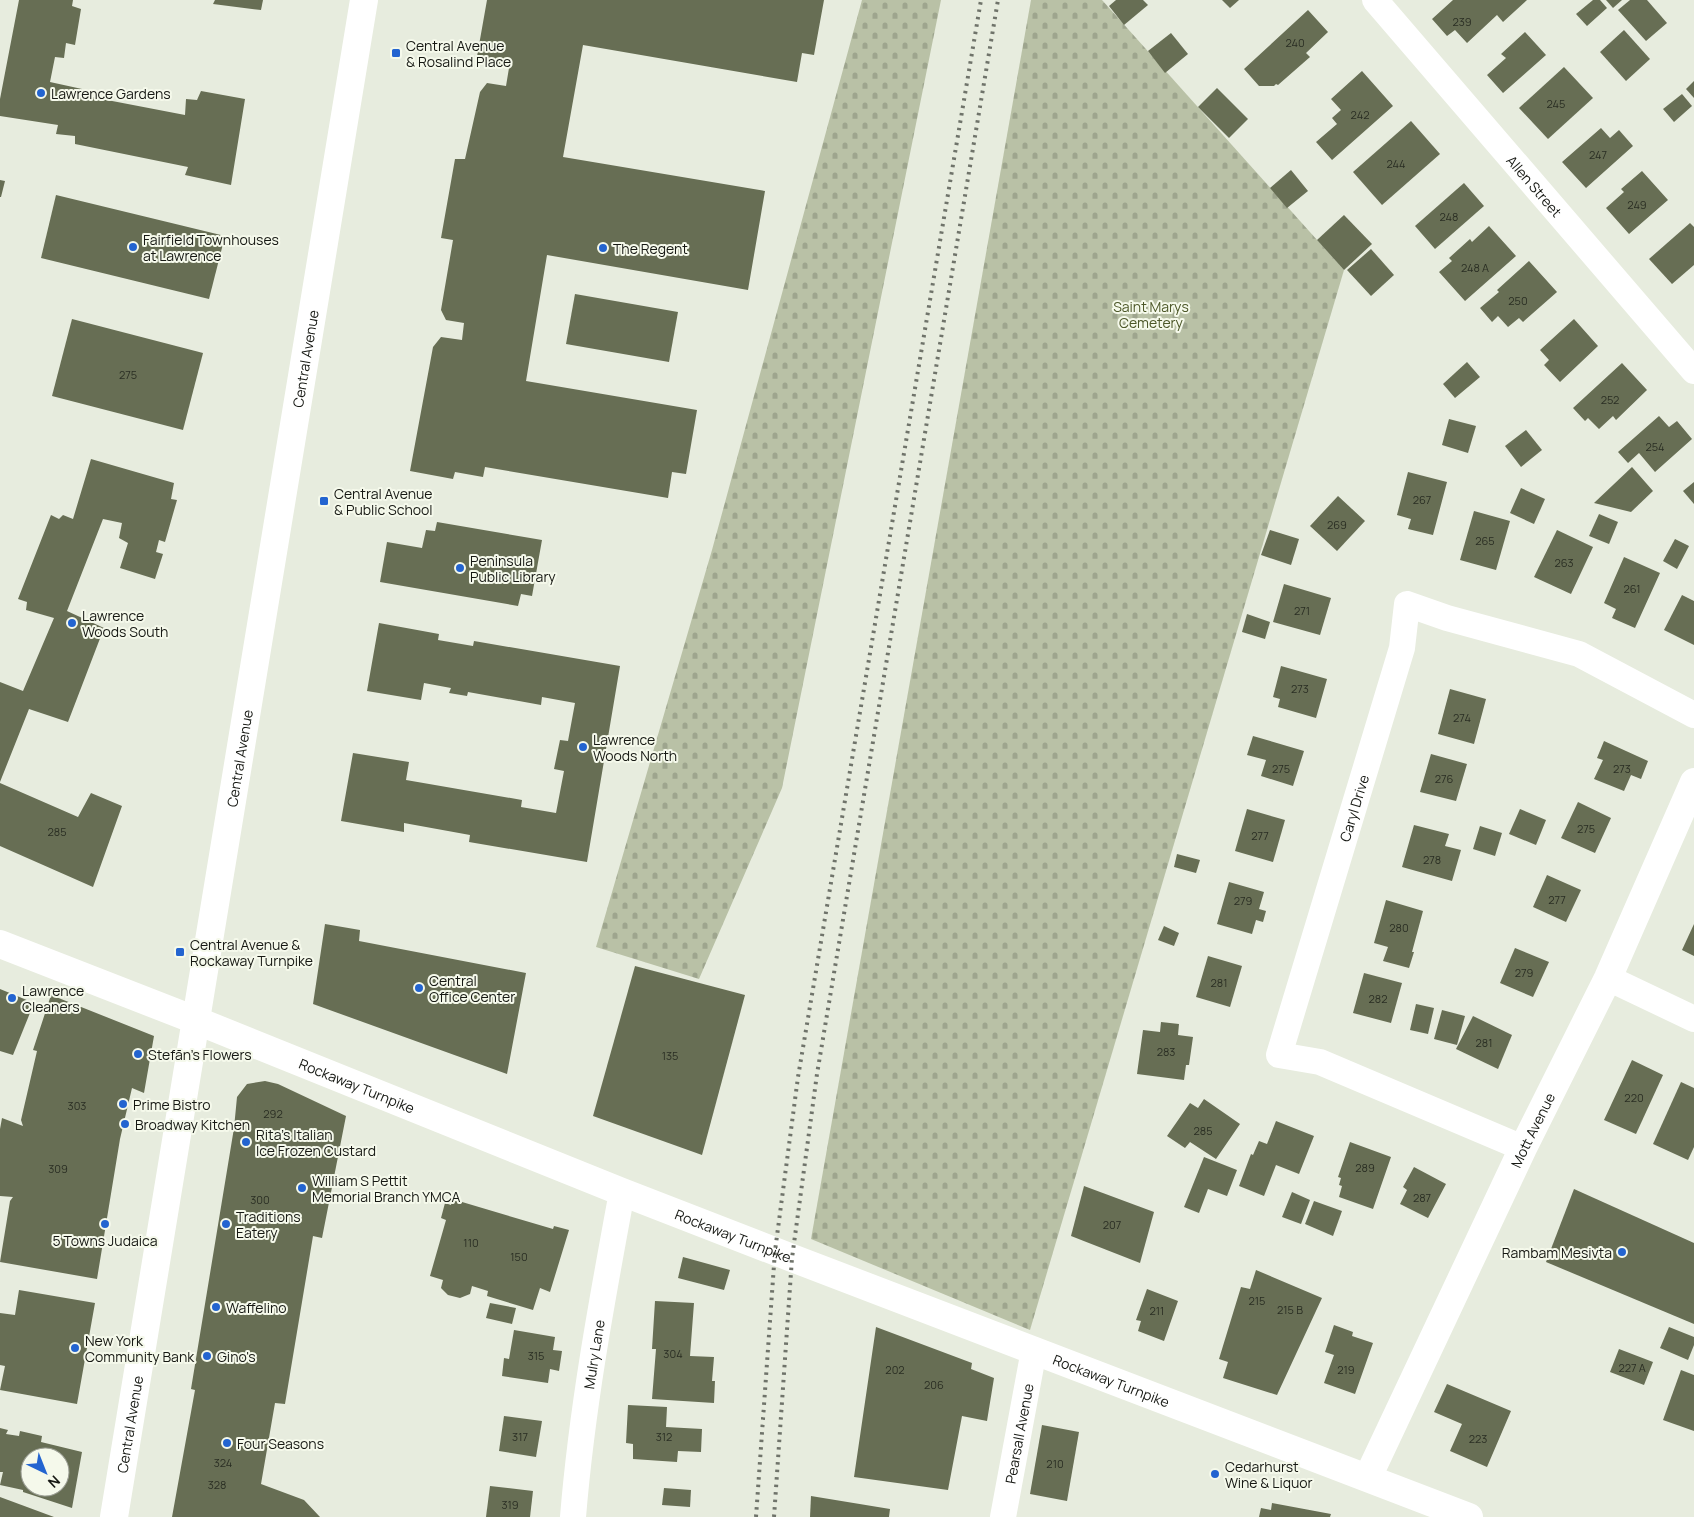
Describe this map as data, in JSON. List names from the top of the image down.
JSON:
{
  "streets": {
    "street": [
      "Allen Street",
      "Central Avenue",
      "Caryl Drive",
      "Rockaway Turnpike",
      "Mott Avenue",
      "Mulry Lane",
      "Pearsall Avenue"
    ]
  },
  "crossings": [
    ["Central Avenue", "Rockaway Turnpike"],
    ["Caryl Drive", "Mott Avenue"],
    ["Rockaway Turnpike", "Mott Avenue"],
    ["Rockaway Turnpike", "Mulry Lane"],
    ["Rockaway Turnpike", "Pearsall Avenue"]
  ],
  "parks": ["Saint Marys Cemetery"],
  "places": {
    "transit": ["Central Avenue & Rosalind Place", "Central Avenue & Public School", "Central Avenue & Rockaway Turnpike"],
    "other": [
      "Lawrence Gardens",
      "Fairfield Townhouses at Lawrence",
      "The Regent",
      "Peninsula Public Library",
      "Lawrence Woods South",
      "Lawrence Woods North",
      "Central Office Center",
      "Lawrence Cleaners",
      "Stefān's Flowers",
      "Prime Bistro",
      "Broadway Kitchen",
      "Rita's Italian Ice Frozen Custard",
      "William S Pettit Memorial Branch YMCA",
      "5 Towns Judaica",
      "Traditions Eatery",
      "Rambam Mesivta",
      "Waffelino",
      "New York Community Bank",
      "Gino's",
      "Four Seasons",
      "Cedarhurst Wine & Liquor"
    ]
  },
  "house_numbers": [
    "239",
    "240",
    "245",
    "242",
    "247",
    "244",
    "249",
    "248",
    "248 A",
    "250",
    "275",
    "252",
    "254",
    "267",
    "269",
    "265",
    "263",
    "261",
    "271",
    "273",
    "274",
    "275",
    "273",
    "276",
    "275",
    "285",
    "277",
    "278",
    "277",
    "279",
    "280",
    "279",
    "281",
    "282",
    "281",
    "283",
    "135",
    "220",
    "303",
    "292",
    "285",
    "289",
    "309",
    "287",
    "300",
    "207",
    "110",
    "150",
    "215",
    "215 B",
    "211",
    "304",
    "315",
    "227 A",
    "202",
    "219",
    "206",
    "317",
    "312",
    "223",
    "324",
    "210",
    "328",
    "319"
  ],
  "north": "bottom right"
}
